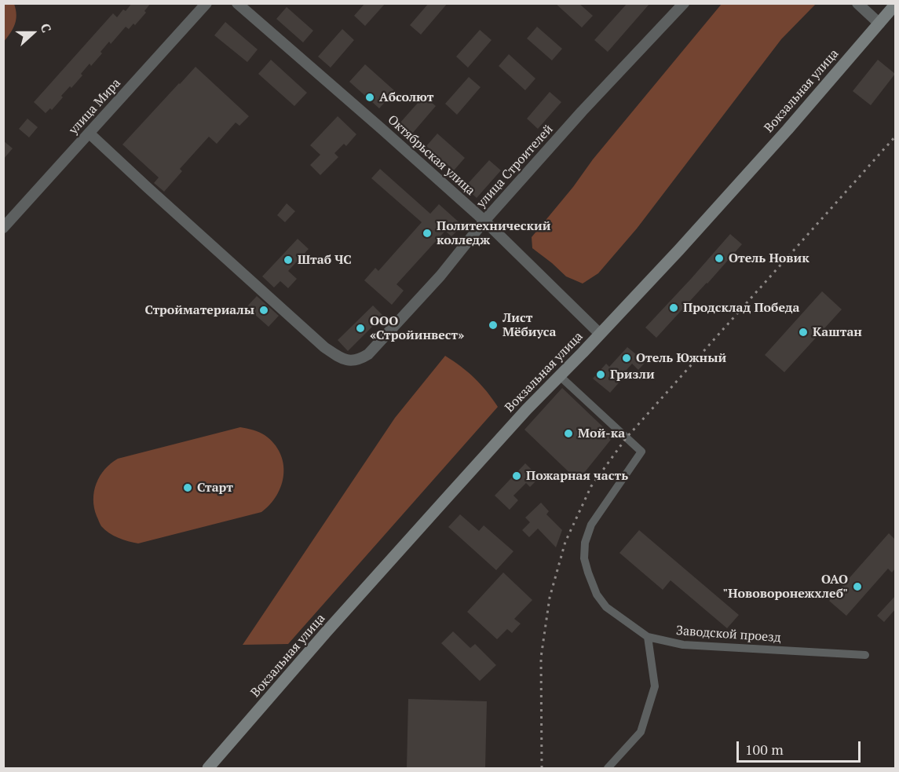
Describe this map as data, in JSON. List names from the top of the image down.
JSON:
{
  "streets": {
    "main road": ["Вокзальная улица"],
    "street": [
      "улица Мира",
      "Октябрьская улица",
      "улица Строителей",
      "Заводской проезд"
    ]
  },
  "crossings": [
    ["Вокзальная улица", "Октябрьская улица"],
    ["Вокзальная улица", "Заводской проезд"],
    ["улица Мира", "улица Строителей"],
    ["Октябрьская улица", "улица Строителей"]
  ],
  "places": [
    "Абсолют",
    "Политехнический колледж",
    "Отель Новик",
    "Штаб ЧС",
    "Продсклад Победа",
    "Стройматериалы",
    "Лист Мёбиуса",
    "ООО «Стройинвест»",
    "Каштан",
    "Отель Южный",
    "Гризли",
    "Мой-ка",
    "Пожарная часть",
    "Старт",
    "ОАО \"Нововоронежхлеб\""
  ],
  "scale_bar": "100 m",
  "north": "right"
}
